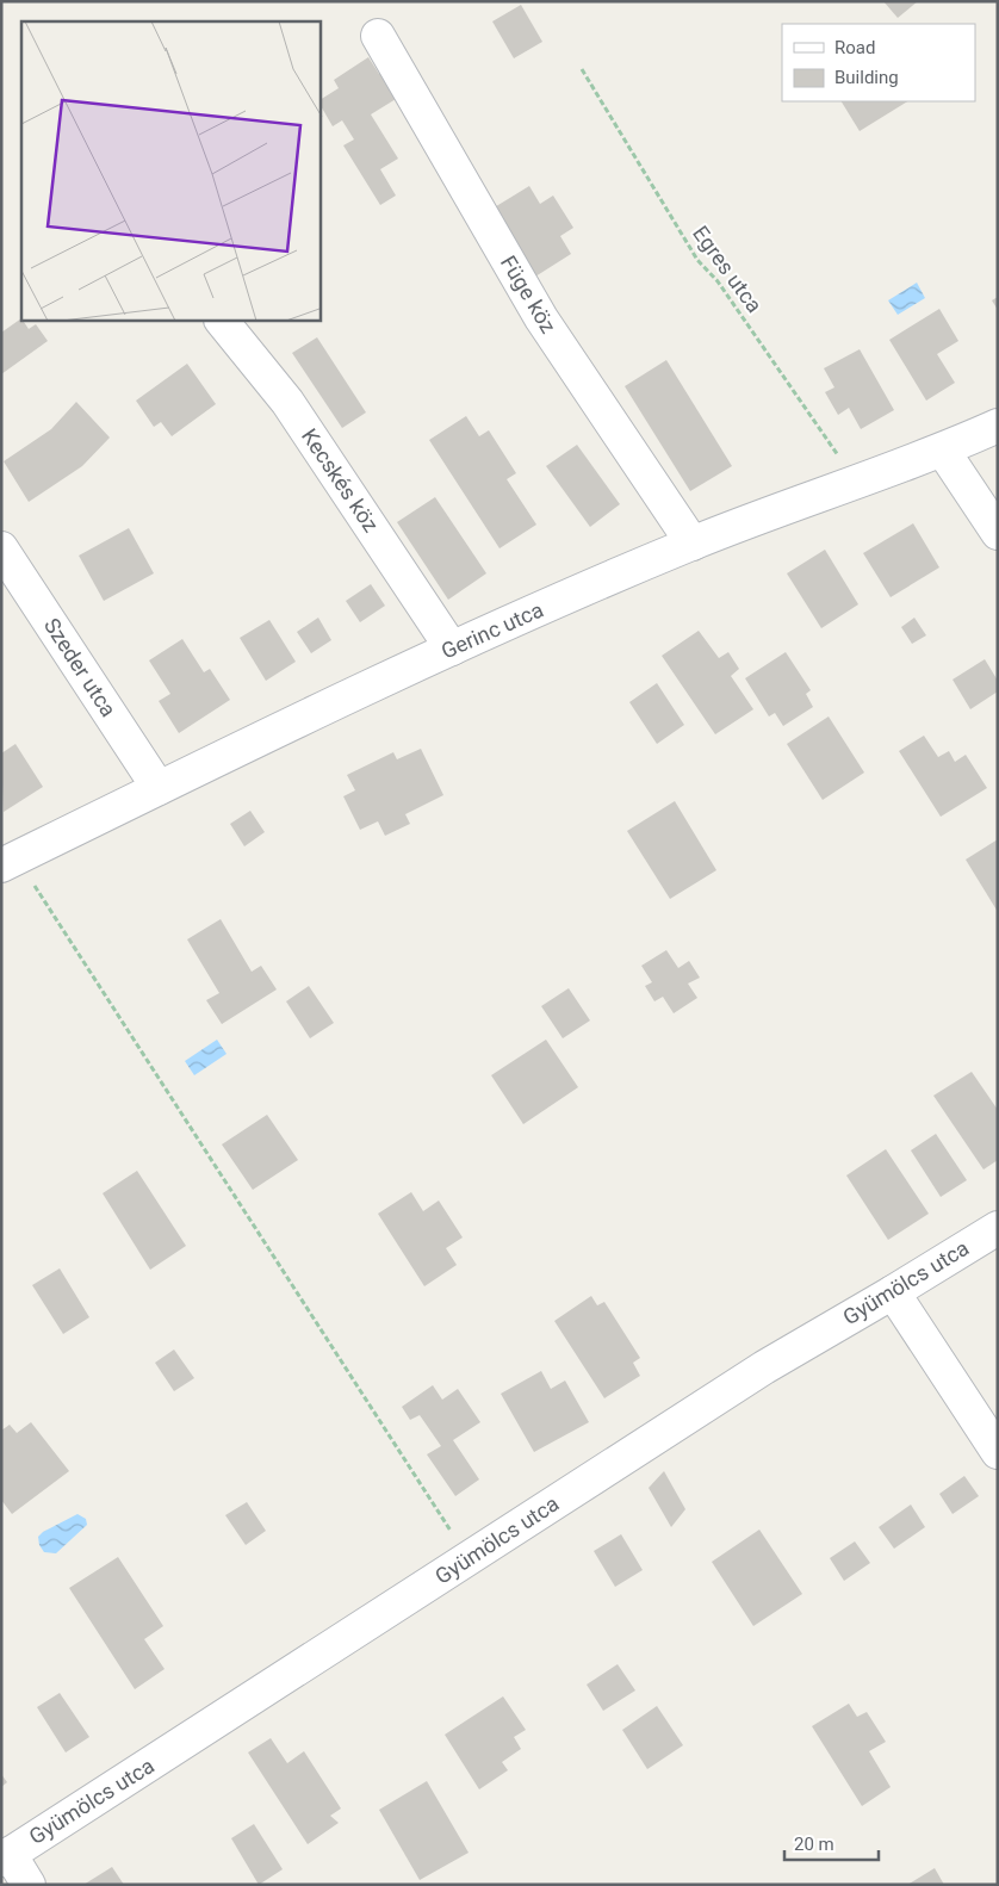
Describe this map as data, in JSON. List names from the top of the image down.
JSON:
{
  "streets": {
    "street": [
      "Füge köz",
      "Kecskés köz",
      "Gerinc utca",
      "Szeder utca",
      "Gyümölcs utca"
    ],
    "path": ["Egres utca"]
  },
  "crossings": [
    ["Egres utca", "Gerinc utca"],
    ["Füge köz", "Gerinc utca"],
    ["Kecskés köz", "Gerinc utca"],
    ["Gerinc utca", "Szeder utca"]
  ],
  "legend": ["Road", "Building"],
  "scale_bar": "20 m"
}
